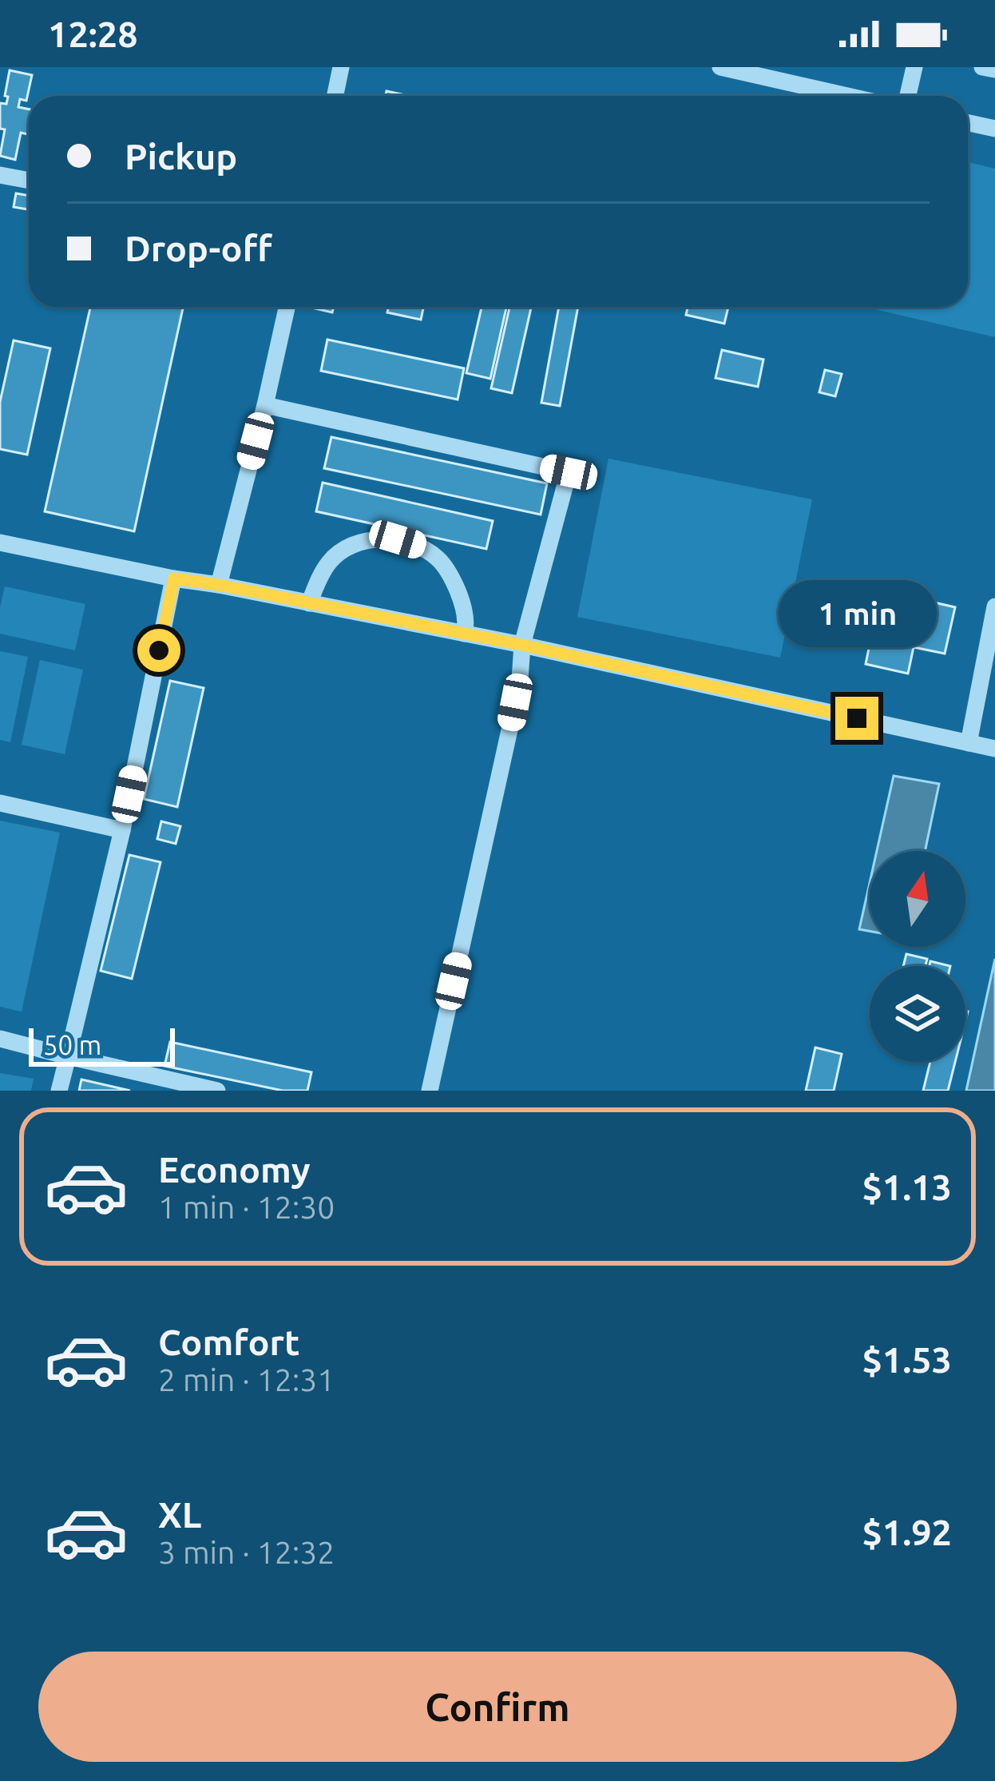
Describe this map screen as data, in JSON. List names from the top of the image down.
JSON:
{
  "scale_bar": "50 m",
  "north": "top",
  "page": {
    "status": "12:28",
    "banner": ["Pickup", "Drop-off"],
    "bubble": "1 min",
    "scale": "50 m",
    "list": [
      {
        "name": "Economy",
        "note": "1 min · 12:30",
        "value": "$1.13"
      },
      {
        "name": "Comfort",
        "note": "2 min · 12:31",
        "value": "$1.53"
      },
      {
        "name": "XL",
        "note": "3 min · 12:32",
        "value": "$1.92"
      }
    ],
    "buttons": "Confirm"
  }
}
